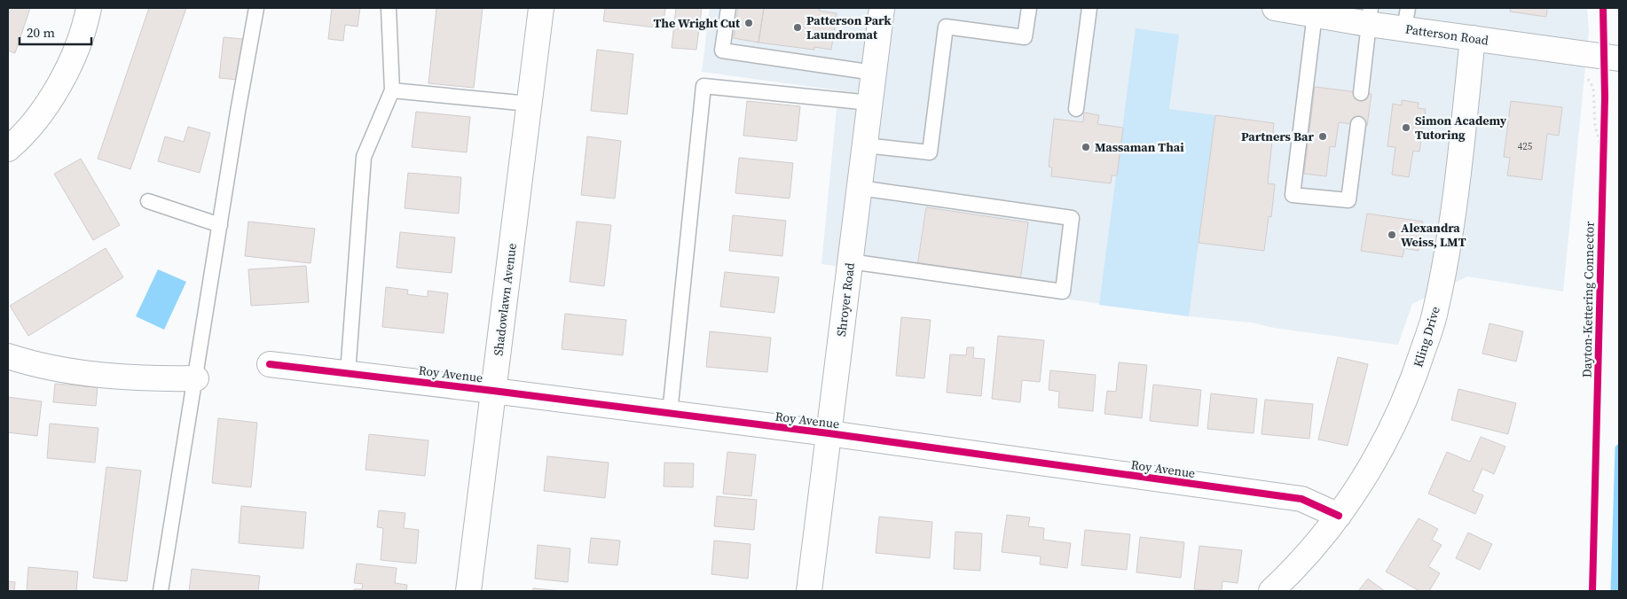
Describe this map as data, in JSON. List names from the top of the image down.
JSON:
{
  "streets": {
    "street": [
      "Patterson Road",
      "Shadowlawn Avenue",
      "Shroyer Road",
      "Kling Drive",
      "Roy Avenue"
    ],
    "cycle path": ["Dayton-Kettering Connector"]
  },
  "crossings": [
    ["Patterson Road", "Kling Drive"],
    ["Shadowlawn Avenue", "Roy Avenue"],
    ["Shroyer Road", "Roy Avenue"],
    ["Kling Drive", "Roy Avenue"]
  ],
  "places": [
    "The Wright Cut",
    "Patterson Park Laundromat",
    "Simon Academy Tutoring",
    "Partners Bar",
    "Massaman Thai",
    "Alexandra Weiss, LMT"
  ],
  "house_numbers": ["425"],
  "scale_bar": "20 m"
}
